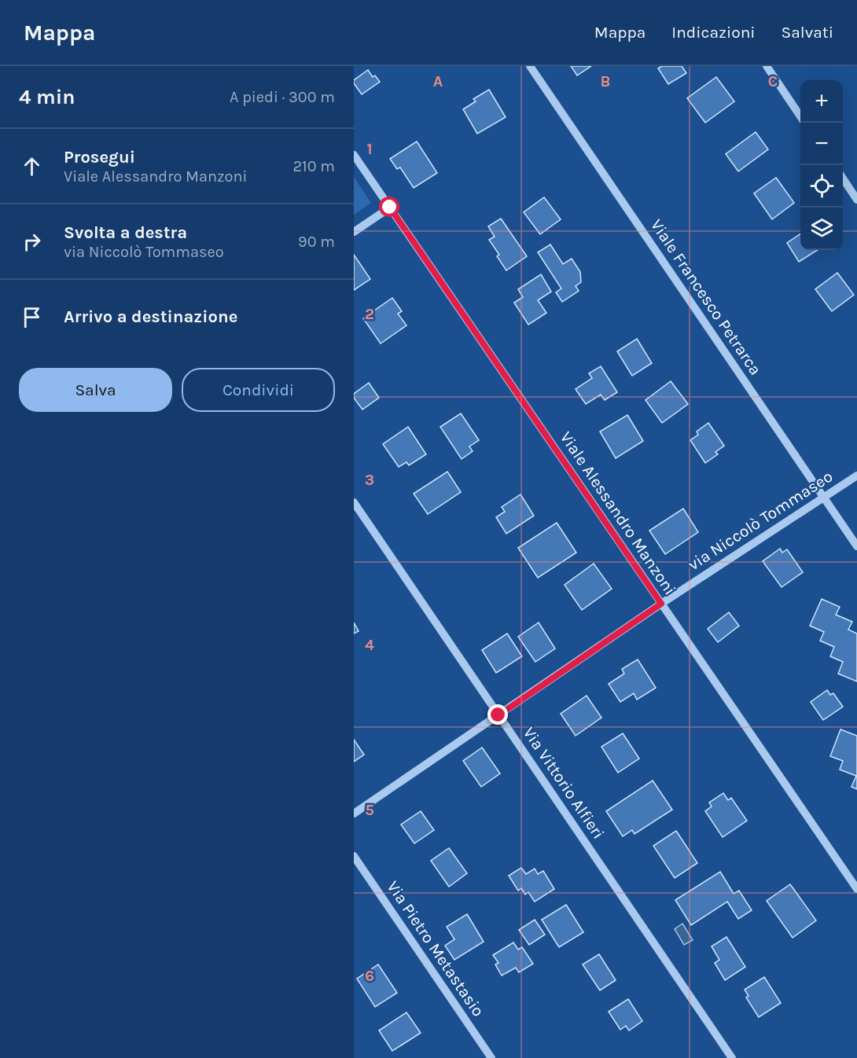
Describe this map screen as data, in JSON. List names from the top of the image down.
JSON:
{
  "streets": {
    "street": [
      "Viale Francesco Petrarca",
      "Viale Alessandro Manzoni",
      "via Niccolò Tommaseo",
      "Via Vittorio Alfieri",
      "Via Pietro Metastasio"
    ]
  },
  "crossings": [
    ["Viale Francesco Petrarca", "via Niccolò Tommaseo"],
    ["Viale Alessandro Manzoni", "via Niccolò Tommaseo"],
    ["via Niccolò Tommaseo", "Via Vittorio Alfieri"]
  ],
  "page": {
    "header": "Mappa",
    "nav": ["Mappa", "Indicazioni", "Salvati"],
    "heading": ["4 min", "A piedi · 300 m"],
    "map_buttons": ["+", "−"],
    "list": [
      ["Prosegui", "Viale Alessandro Manzoni", "210 m"],
      ["Svolta a destra", "via Niccolò Tommaseo", "90 m"],
      "Arrivo a destinazione"
    ],
    "buttons": ["Salva", "Condividi"]
  },
  "grid": {
    "columns": ["A", "B", "C"],
    "rows": [
      "1",
      "2",
      "3",
      "4",
      "5",
      "6"
    ]
  }
}
